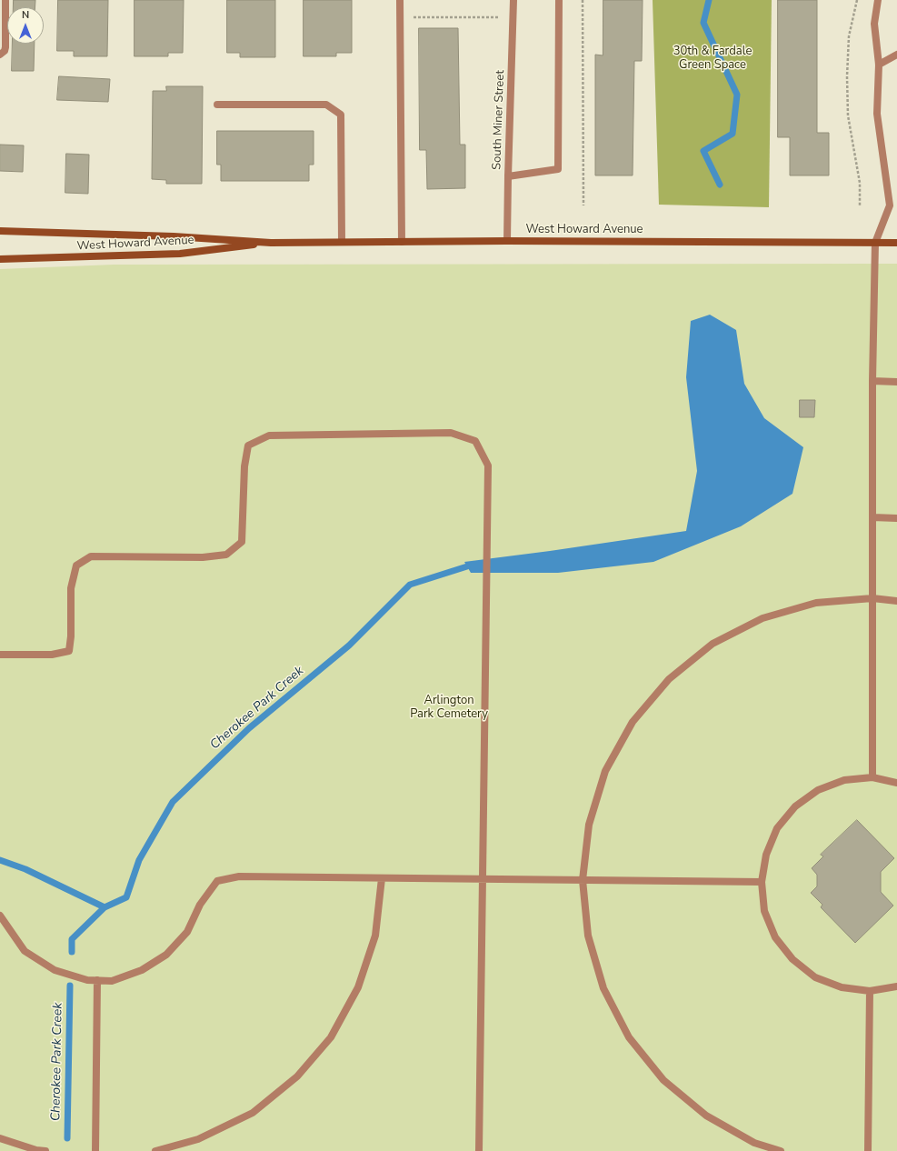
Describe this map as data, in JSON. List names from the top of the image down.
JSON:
{
  "streets": {
    "street": ["South Miner Street", "West Howard Avenue"]
  },
  "crossings": [
    ["South Miner Street", "West Howard Avenue"]
  ],
  "water": ["Cherokee Park Creek"],
  "parks": ["30th & Fardale Green Space", "Arlington Park Cemetery"],
  "north": "top"
}
